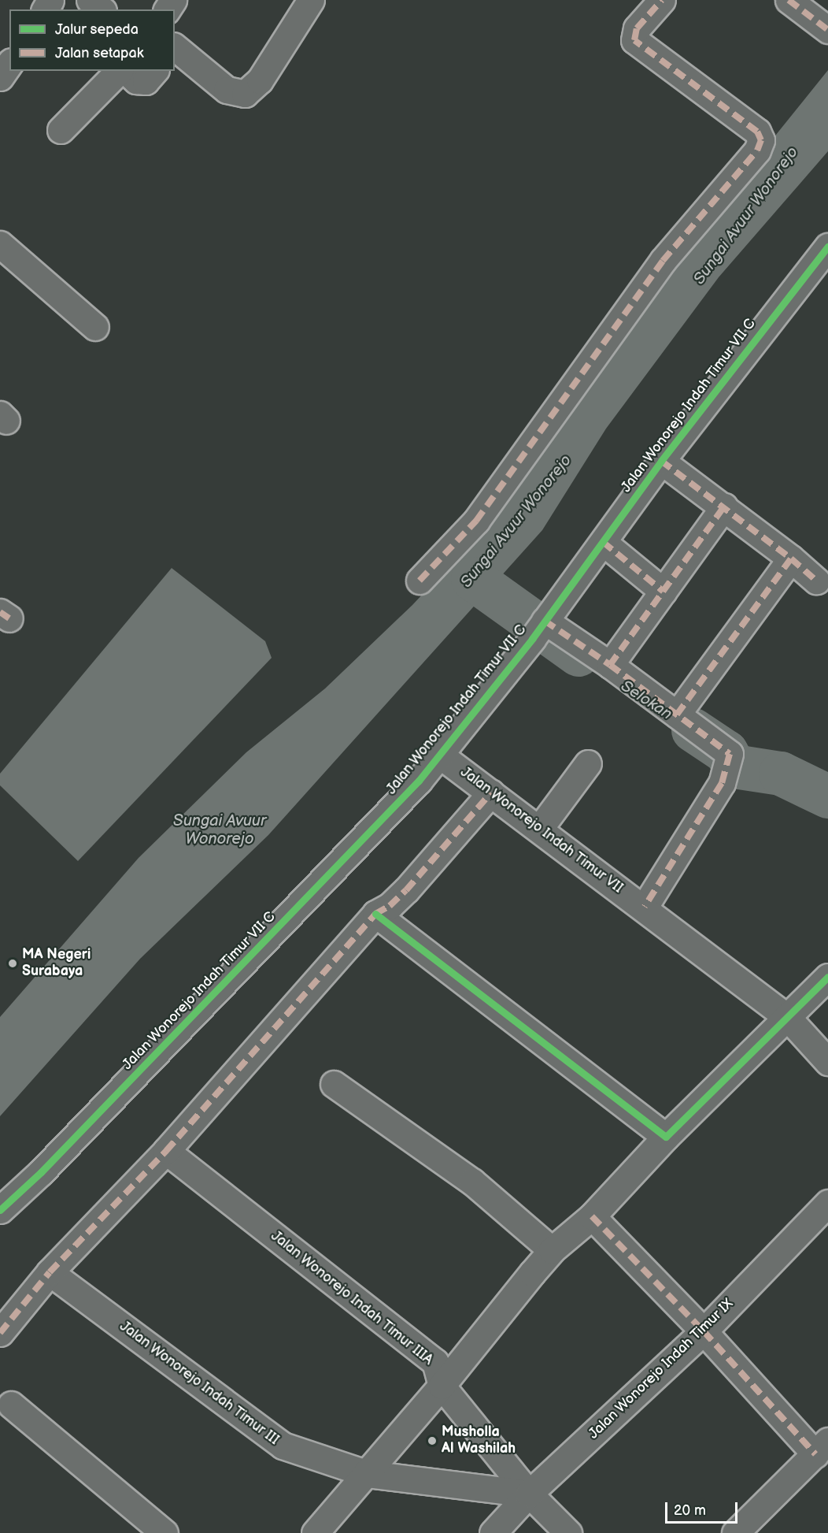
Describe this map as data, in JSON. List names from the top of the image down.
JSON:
{
  "streets": {
    "street": [
      "Jalan Wonorejo Indah Timur VII C",
      "Jalan Wonorejo Indah Timur VII",
      "Jalan Wonorejo Indah Timur IIIA",
      "Jalan Wonorejo Indah Timur IX",
      "Jalan Wonorejo Indah Timur III"
    ]
  },
  "crossings": [
    ["Jalan Wonorejo Indah Timur VII C", "Jalan Wonorejo Indah Timur VII"],
    ["Jalan Wonorejo Indah Timur IIIA", "Jalan Wonorejo Indah Timur IX"],
    ["Jalan Wonorejo Indah Timur IIIA", "Jalan Wonorejo Indah Timur III"],
    ["Jalan Wonorejo Indah Timur IX", "Jalan Wonorejo Indah Timur III"]
  ],
  "water": ["Sungai Avuur Wonorejo", "Selokan"],
  "places": ["MA Negeri Surabaya", "Musholla Al Washilah"],
  "legend": ["Jalur sepeda", "Jalan setapak"],
  "scale_bar": "20 m"
}
